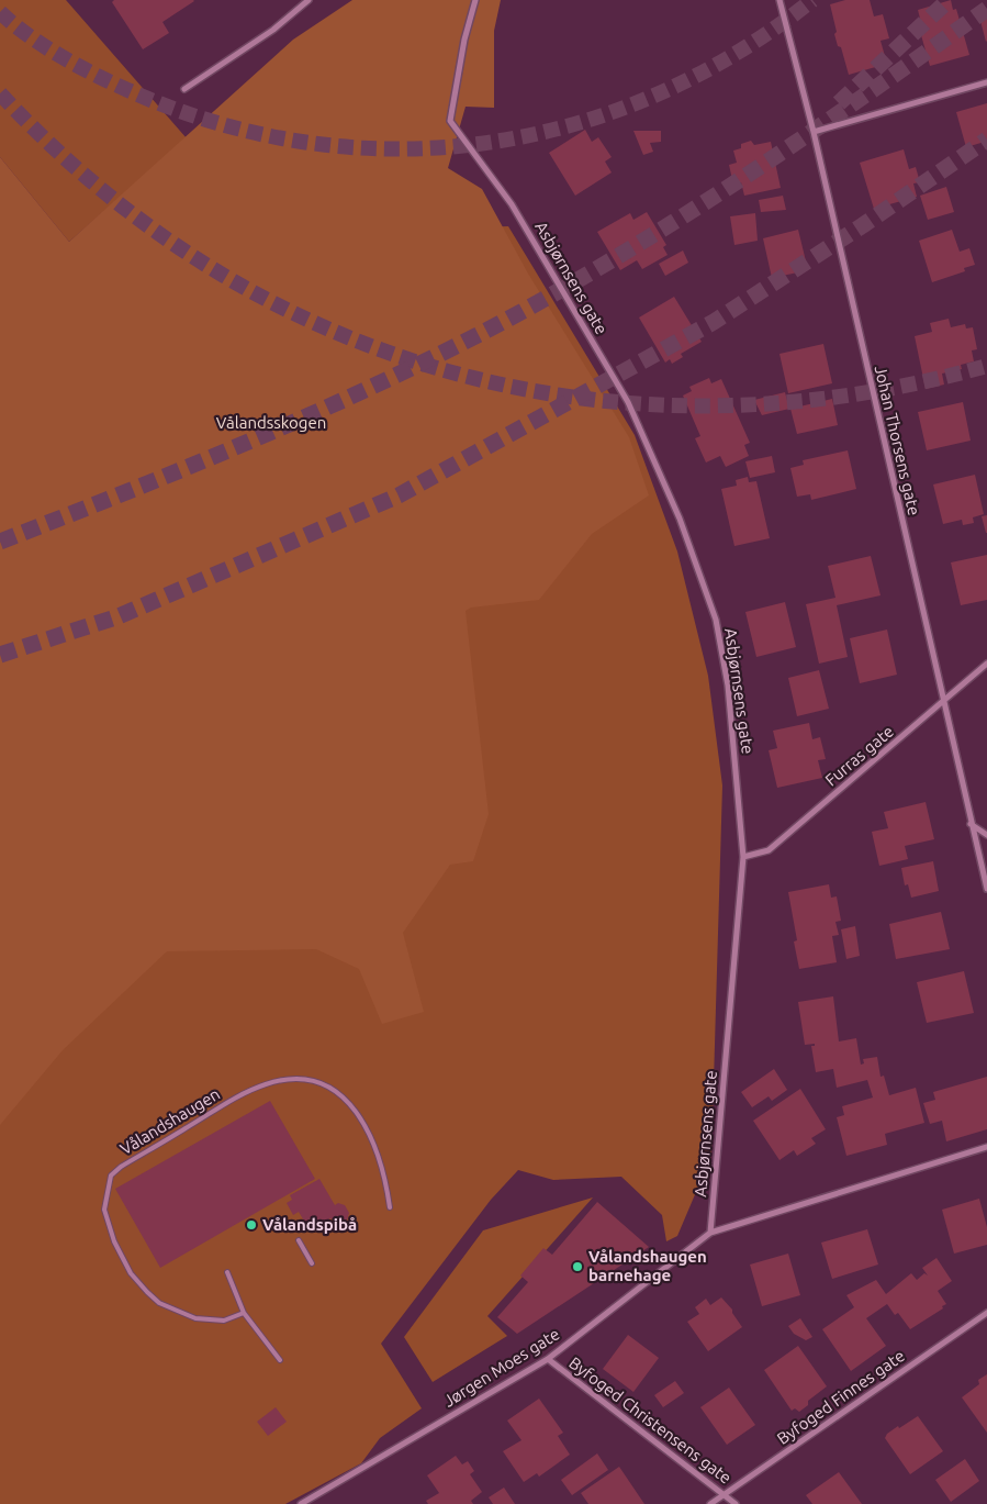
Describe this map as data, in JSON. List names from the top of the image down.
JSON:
{
  "streets": {
    "street": [
      "Asbjørnsens gate",
      "Johan Thorsens gate",
      "Furras gate",
      "Jørgen Moes gate",
      "Byfoged Finnes gate",
      "Byfoged Christensens gate"
    ],
    "lane": ["Vålandshaugen"]
  },
  "crossings": [
    ["Asbjørnsens gate", "Furras gate"],
    ["Asbjørnsens gate", "Jørgen Moes gate"],
    ["Johan Thorsens gate", "Furras gate"],
    ["Jørgen Moes gate", "Byfoged Christensens gate"],
    ["Byfoged Finnes gate", "Byfoged Christensens gate"]
  ],
  "parks": ["Vålandsskogen"],
  "places": ["Vålandspibå", "Vålandshaugen barnehage"]
}
